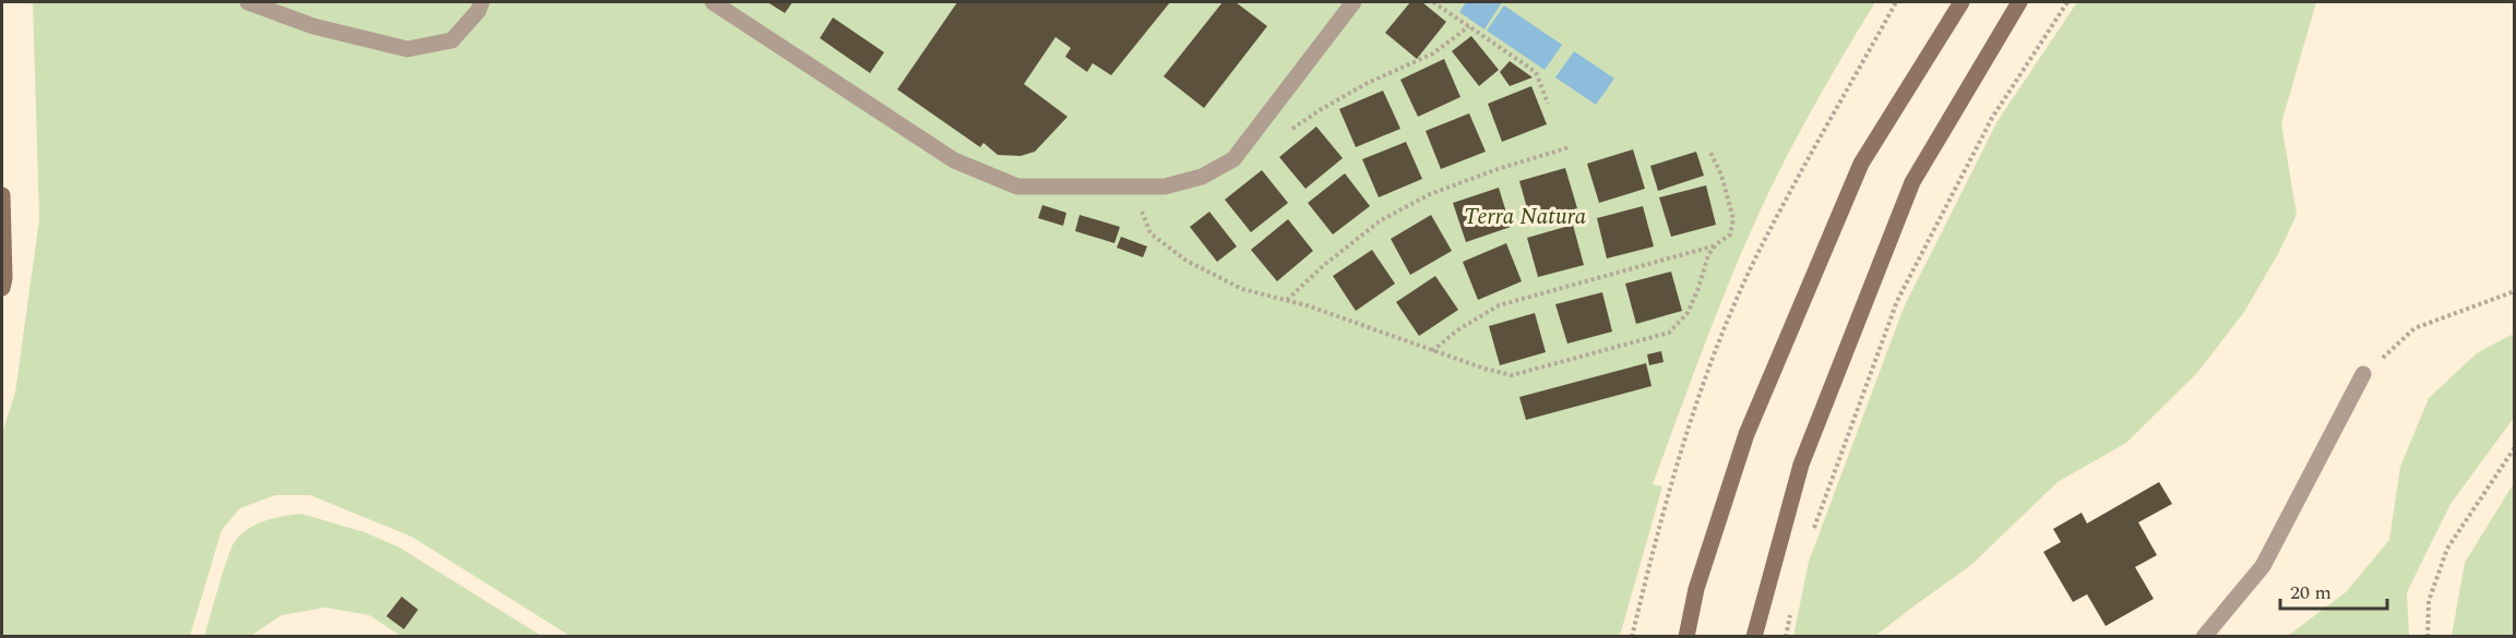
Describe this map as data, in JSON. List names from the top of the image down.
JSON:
{
  "parks": ["Terra Natura"],
  "scale_bar": "20 m"
}
